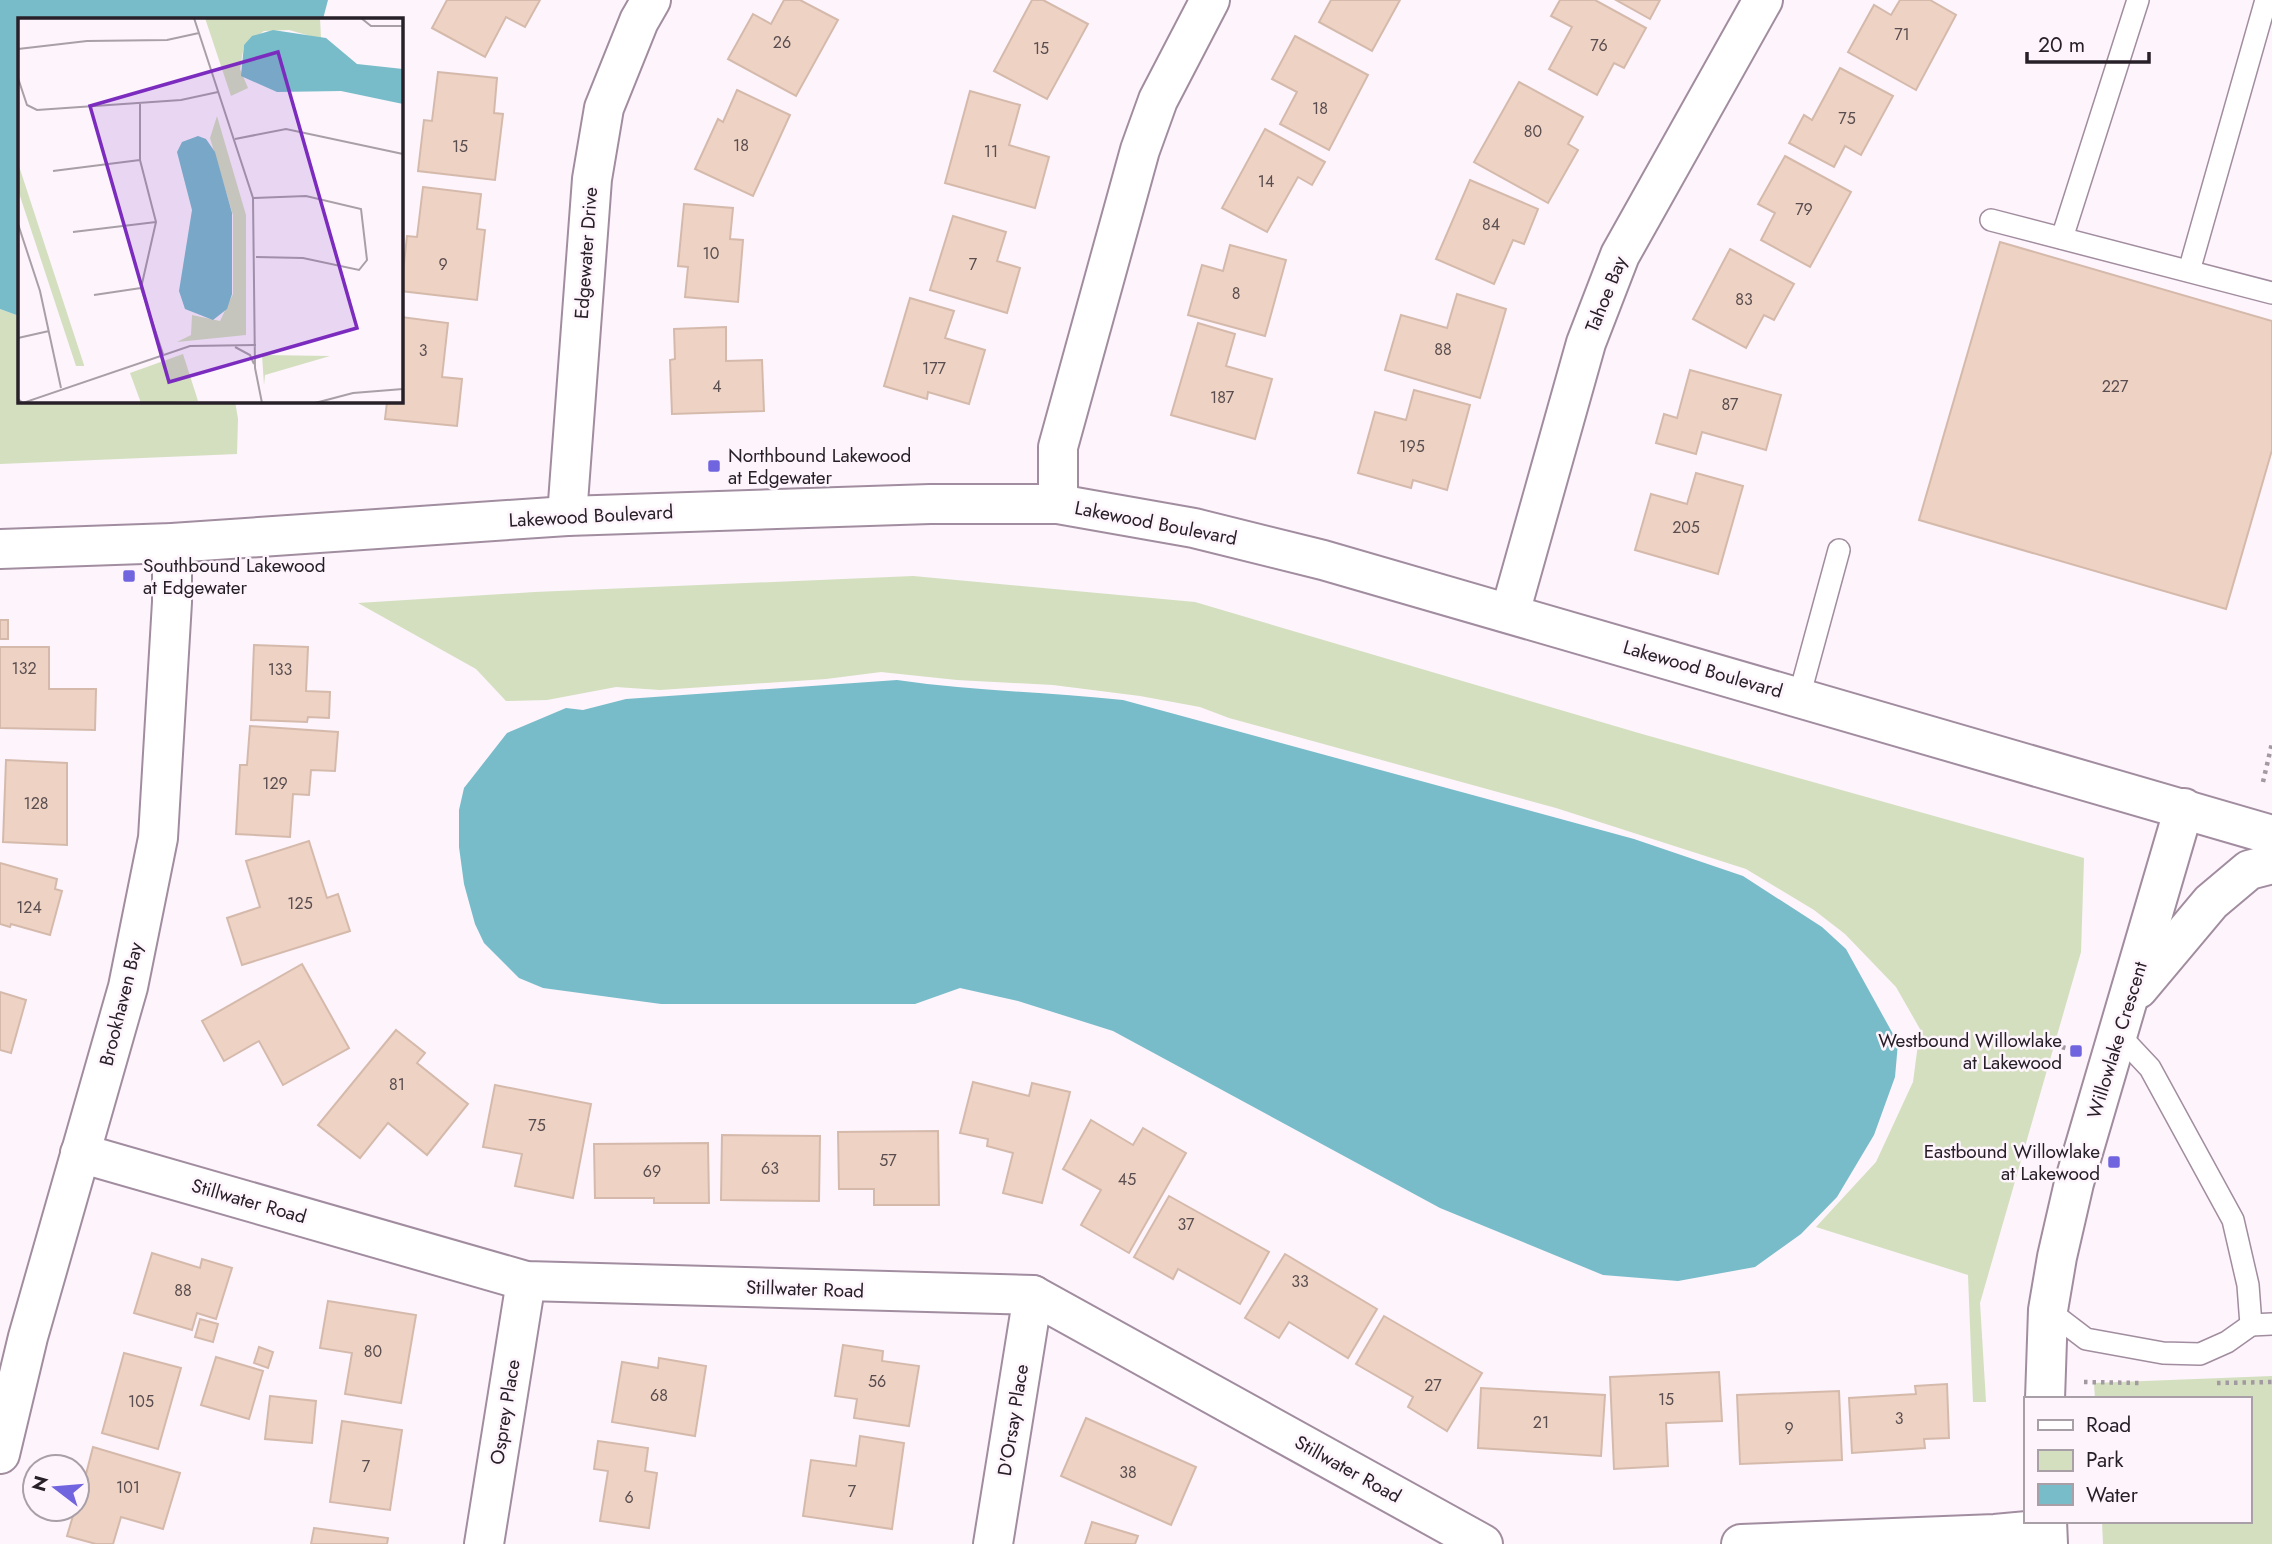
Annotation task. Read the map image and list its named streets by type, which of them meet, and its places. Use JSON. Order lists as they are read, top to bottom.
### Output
{
  "streets": {
    "street": [
      "Edgewater Drive",
      "Tahoe Bay",
      "Lakewood Boulevard",
      "Brookhaven Bay",
      "Willowlake Crescent",
      "Stillwater Road",
      "Osprey Place",
      "D'Orsay Place"
    ]
  },
  "crossings": [
    ["Edgewater Drive", "Lakewood Boulevard"],
    ["Tahoe Bay", "Lakewood Boulevard"],
    ["Lakewood Boulevard", "Brookhaven Bay"],
    ["Lakewood Boulevard", "Willowlake Crescent"],
    ["Brookhaven Bay", "Stillwater Road"],
    ["Stillwater Road", "Osprey Place"],
    ["Stillwater Road", "D'Orsay Place"]
  ],
  "places": {
    "transit": [
      "Northbound Lakewood at Edgewater",
      "Southbound Lakewood at Edgewater",
      "Westbound Willowlake at Lakewood",
      "Eastbound Willowlake at Lakewood"
    ]
  },
  "house_numbers": [
    "71",
    "26",
    "76",
    "15",
    "18",
    "75",
    "80",
    "18",
    "15",
    "11",
    "14",
    "79",
    "84",
    "10",
    "9",
    "7",
    "8",
    "83",
    "88",
    "3",
    "177",
    "4",
    "227",
    "187",
    "87",
    "195",
    "205",
    "132",
    "133",
    "129",
    "128",
    "125",
    "124",
    "81",
    "75",
    "57",
    "63",
    "69",
    "45",
    "37",
    "33",
    "88",
    "80",
    "56",
    "27",
    "68",
    "15",
    "105",
    "3",
    "21",
    "9",
    "7",
    "38",
    "101",
    "7",
    "6"
  ],
  "legend": ["Road", "Park", "Water"],
  "scale_bar": "20 m",
  "north": "left"
}
